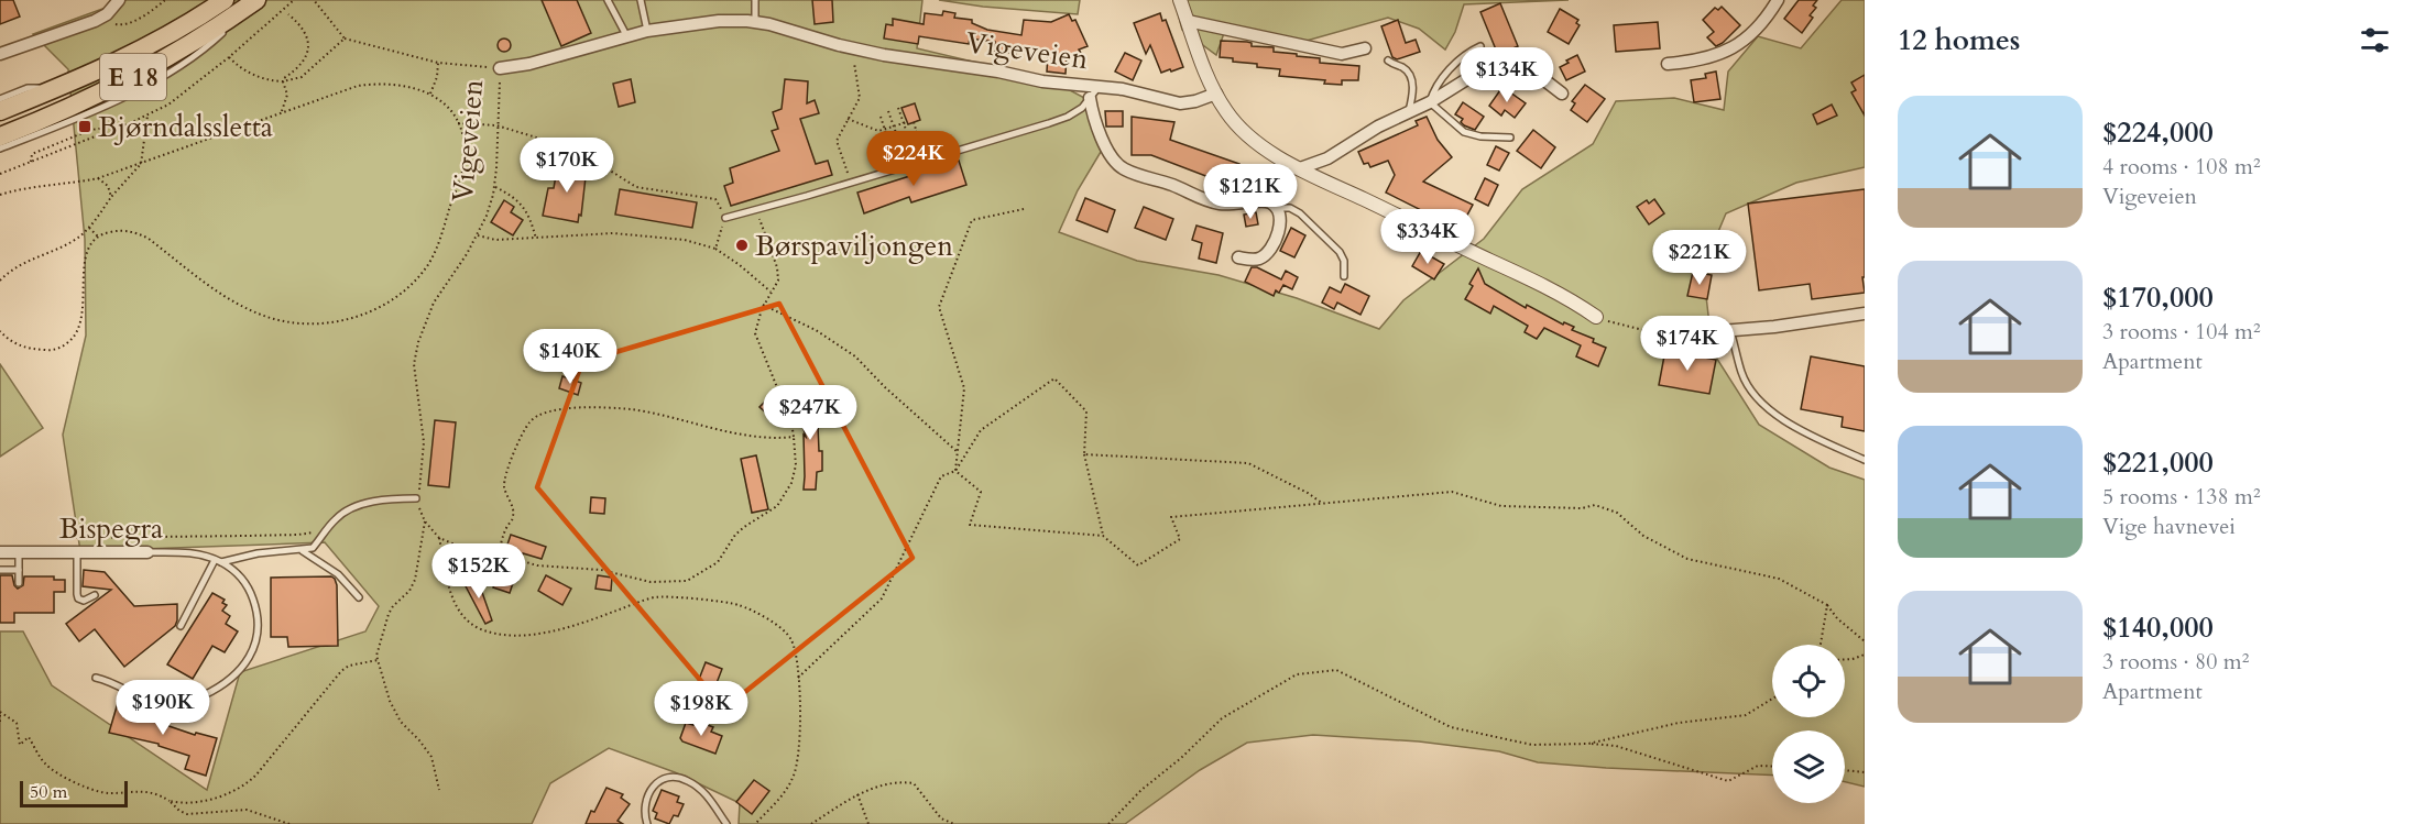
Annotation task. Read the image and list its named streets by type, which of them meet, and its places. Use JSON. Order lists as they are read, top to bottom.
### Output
{
  "streets": {
    "highway": ["E 18"],
    "street": ["Vigeveien", "Bispegra"]
  },
  "places": {
    "transit": ["Bjørndalssletta"],
    "other": ["Børspaviljongen"]
  },
  "scale_bar": "50 m",
  "page": {
    "heading": "12 homes",
    "price": [
      "$134K",
      "$224K",
      "$170K",
      "$121K",
      "$334K",
      "$221K",
      "$174K",
      "$140K",
      "$247K",
      "$152K",
      "$190K",
      "$198K"
    ],
    "list": [
      {
        "name": "$224,000",
        "note": "4 rooms · 108 m² · Vigeveien"
      },
      {
        "name": "$170,000",
        "note": "3 rooms · 104 m² · Apartment"
      },
      {
        "name": "$221,000",
        "note": "5 rooms · 138 m² · Vige havnevei"
      },
      {
        "name": "$140,000",
        "note": "3 rooms · 80 m² · Apartment"
      }
    ],
    "scale": "50 m"
  }
}
